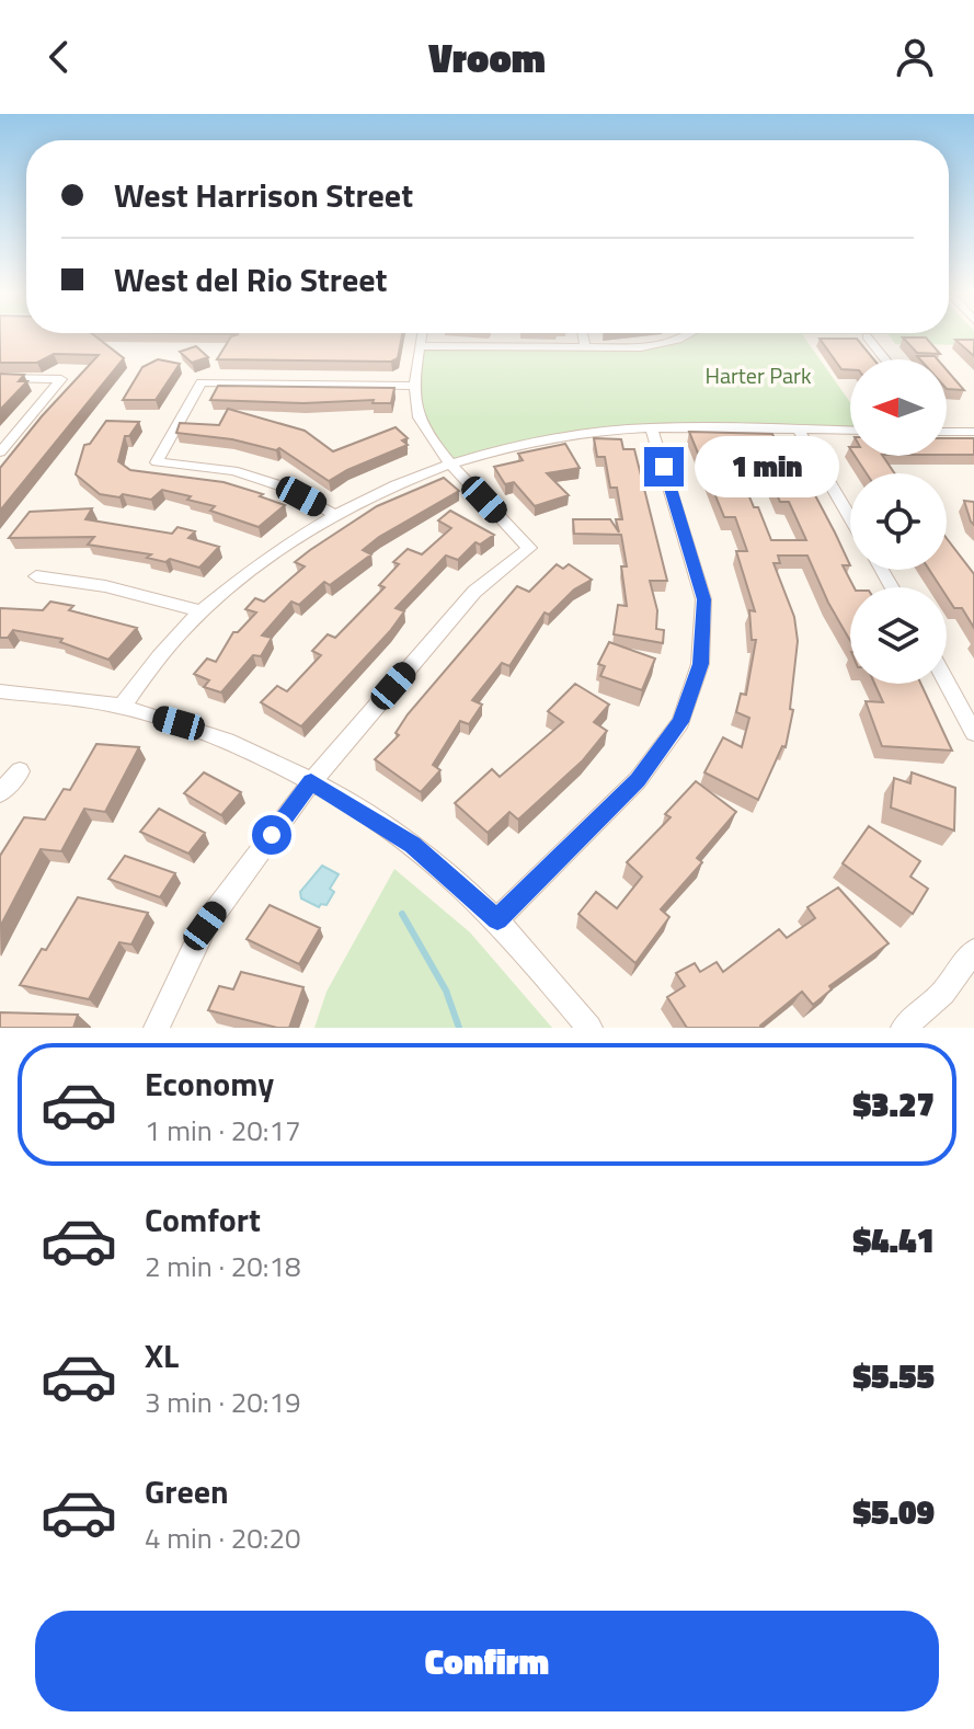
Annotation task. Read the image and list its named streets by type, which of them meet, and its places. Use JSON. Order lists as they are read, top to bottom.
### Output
{
  "parks": ["Harter Park"],
  "north": "left",
  "page": {
    "header": "Vroom",
    "banner": ["West Harrison Street", "West del Rio Street"],
    "bubble": "1 min",
    "list": [
      {
        "name": "Economy",
        "note": "1 min · 20:17",
        "value": "$3.27"
      },
      {
        "name": "Comfort",
        "note": "2 min · 20:18",
        "value": "$4.41"
      },
      {
        "name": "XL",
        "note": "3 min · 20:19",
        "value": "$5.55"
      },
      {
        "name": "Green",
        "note": "4 min · 20:20",
        "value": "$5.09"
      }
    ],
    "buttons": "Confirm"
  }
}
